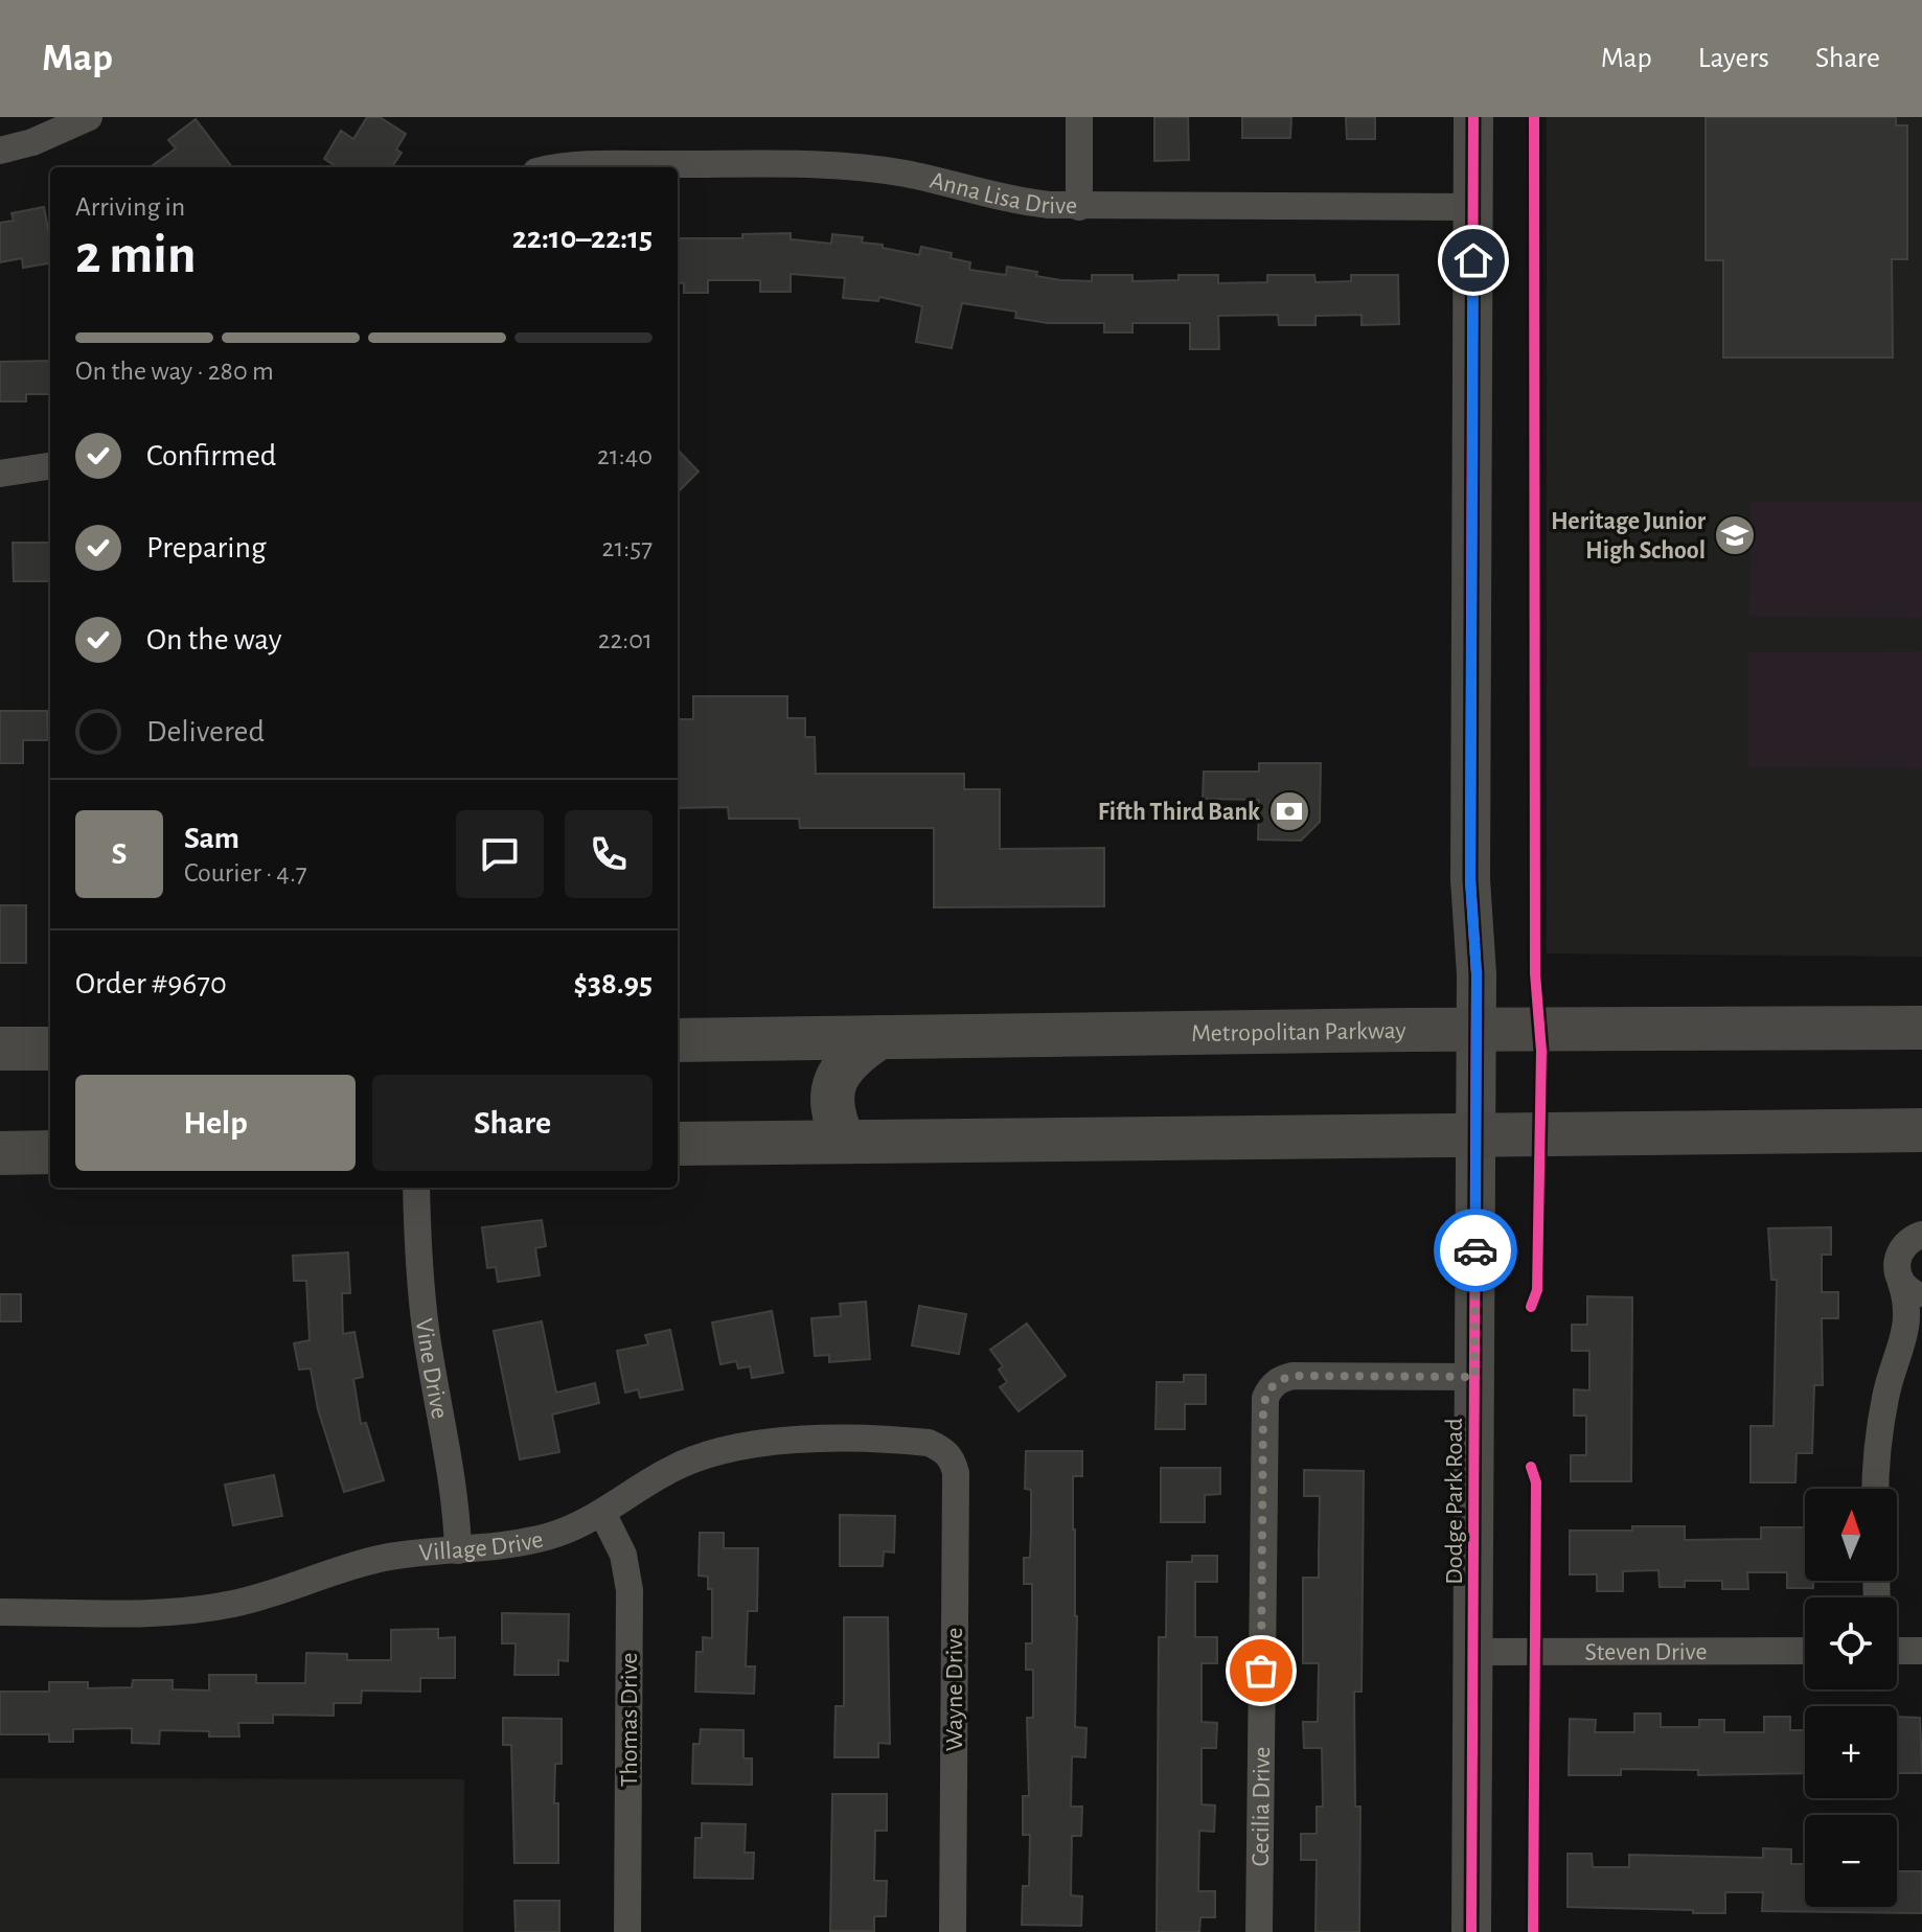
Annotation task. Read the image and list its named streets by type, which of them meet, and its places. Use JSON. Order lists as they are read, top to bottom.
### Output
{
  "streets": {
    "main road": ["Metropolitan Parkway"],
    "street": [
      "Anna Lisa Drive",
      "Vine Drive",
      "Dodge Park Road",
      "Village Drive",
      "Steven Drive",
      "Wayne Drive",
      "Thomas Drive",
      "Cecilia Drive"
    ]
  },
  "crossings": [
    ["Anna Lisa Drive", "Dodge Park Road"],
    ["Metropolitan Parkway", "Dodge Park Road"],
    ["Vine Drive", "Village Drive"],
    ["Dodge Park Road", "Steven Drive"],
    ["Dodge Park Road", "Cecilia Drive"],
    ["Village Drive", "Wayne Drive"],
    ["Village Drive", "Thomas Drive"]
  ],
  "places": {
    "school or university": ["Heritage Junior High School"],
    "bank": ["Fifth Third Bank"]
  },
  "north": "top",
  "page": {
    "header": "Map",
    "nav": ["Map", "Layers", "Share"],
    "heading": ["2 min", "Arriving in", "22:10–22:15"],
    "panel": [
      "Sam",
      "Courier · 4.7",
      "Order #9670",
      "$38.95"
    ],
    "bar": "On the way · 280 m",
    "list": [
      ["Confirmed", "21:40"],
      ["Preparing", "21:57"],
      ["On the way", "22:01"],
      "Delivered"
    ],
    "round": "S",
    "buttons": ["Help", "Share"],
    "map_buttons": ["+", "−"]
  }
}
